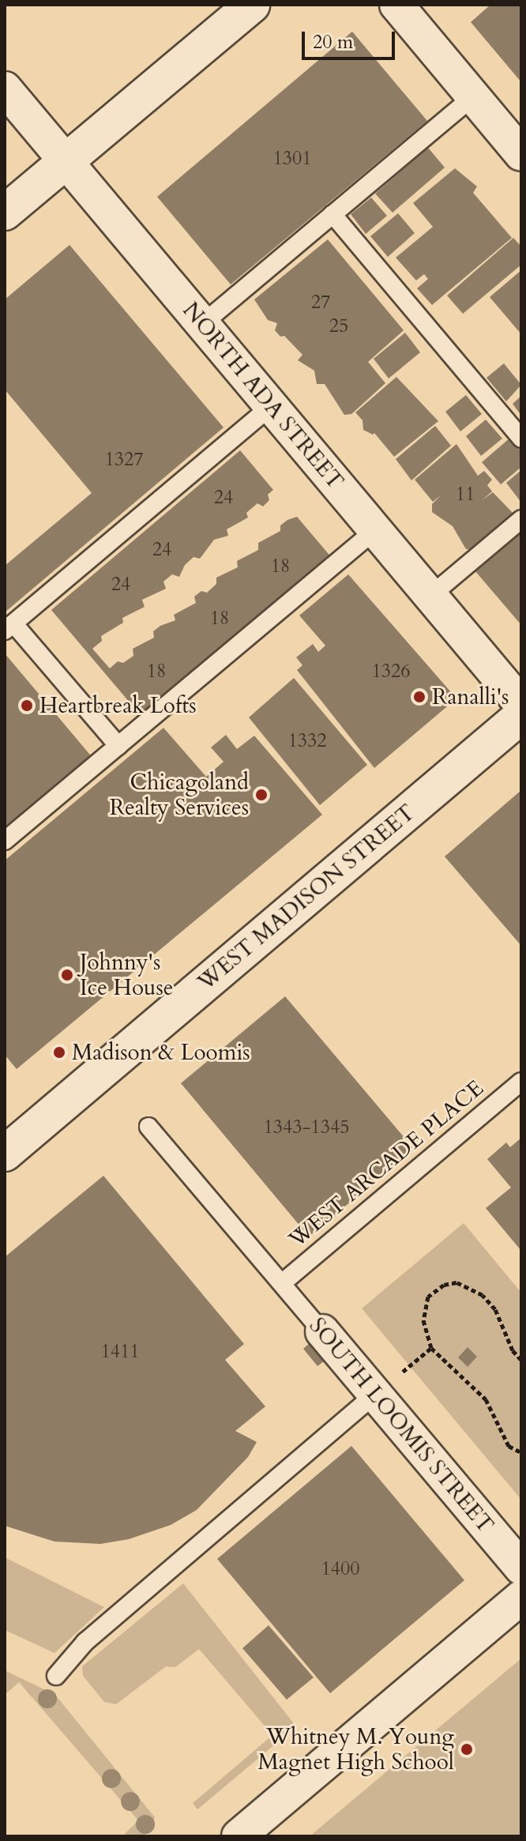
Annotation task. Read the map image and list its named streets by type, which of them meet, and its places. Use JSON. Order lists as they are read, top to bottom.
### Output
{
  "streets": {
    "main road": ["WEST MADISON STREET"],
    "street": ["NORTH ADA STREET", "SOUTH LOOMIS STREET"],
    "lane": ["WEST ARCADE PLACE"]
  },
  "crossings": [
    ["WEST ARCADE PLACE", "SOUTH LOOMIS STREET"]
  ],
  "places": [
    "Ranalli's",
    "Heartbreak Lofts",
    "Chicagoland Realty Services",
    "Johnny's Ice House",
    "Madison & Loomis",
    "Whitney M. Young Magnet High School"
  ],
  "house_numbers": [
    "1301",
    "27",
    "25",
    "1327",
    "11",
    "24",
    "24",
    "18",
    "24",
    "18",
    "18",
    "1326",
    "1332",
    "1343-1345",
    "1411",
    "1400"
  ],
  "scale_bar": "20 m"
}
